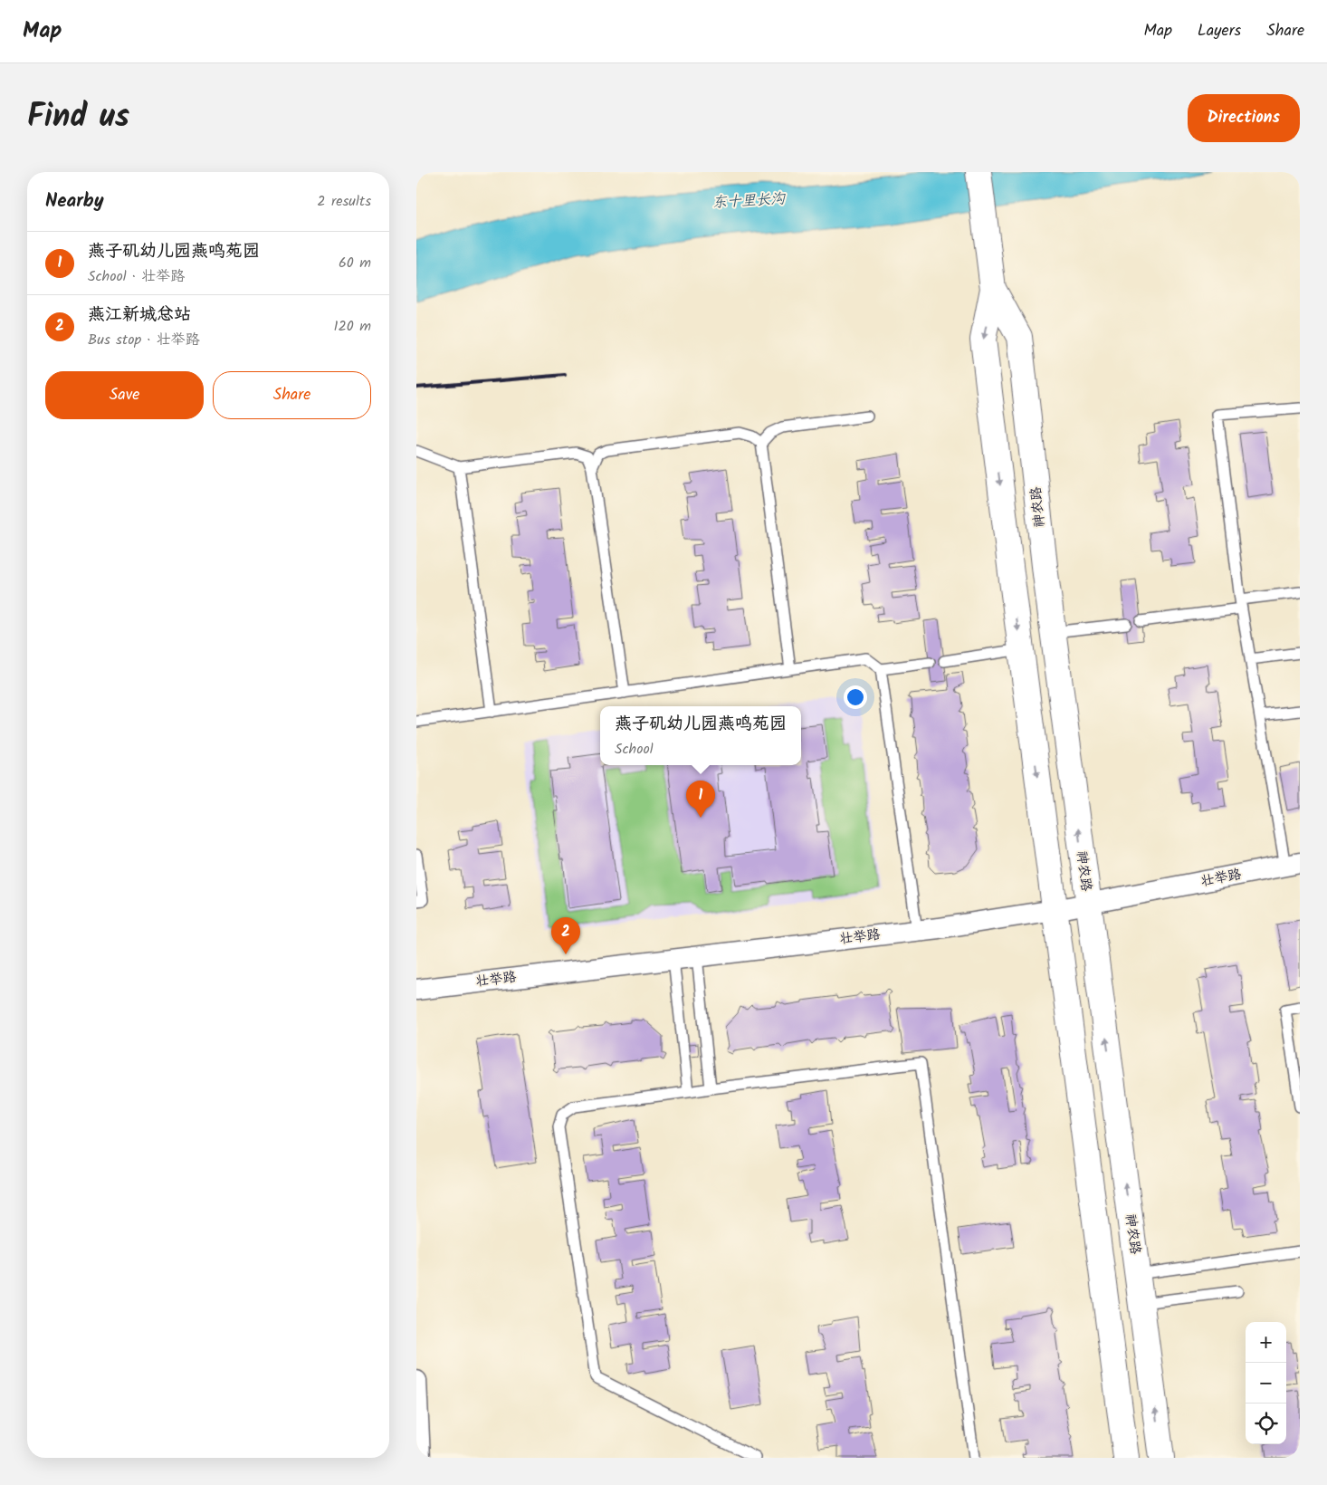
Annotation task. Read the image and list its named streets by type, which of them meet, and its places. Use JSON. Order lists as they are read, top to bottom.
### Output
{
  "streets": {
    "street": ["神农路", "壮举路"]
  },
  "crossings": [
    ["神农路", "壮举路"]
  ],
  "water": ["东十里长沟"],
  "page": {
    "header": "Map",
    "nav": ["Map", "Layers", "Share"],
    "title": "Find us",
    "buttons": [
      "Directions",
      ["Save", "Share"]
    ],
    "heading": ["Nearby", "2 results"],
    "list": [
      {
        "mark": "1",
        "name": "燕子矶幼儿园燕鸣苑园",
        "note": "School · 壮举路",
        "value": "60 m"
      },
      {
        "mark": "2",
        "name": "燕江新城总站",
        "note": "Bus stop · 壮举路",
        "value": "120 m"
      }
    ],
    "popup": ["燕子矶幼儿园燕鸣苑园", "School"],
    "pins": ["1", "2"],
    "map_buttons": ["+", "−"]
  }
}
